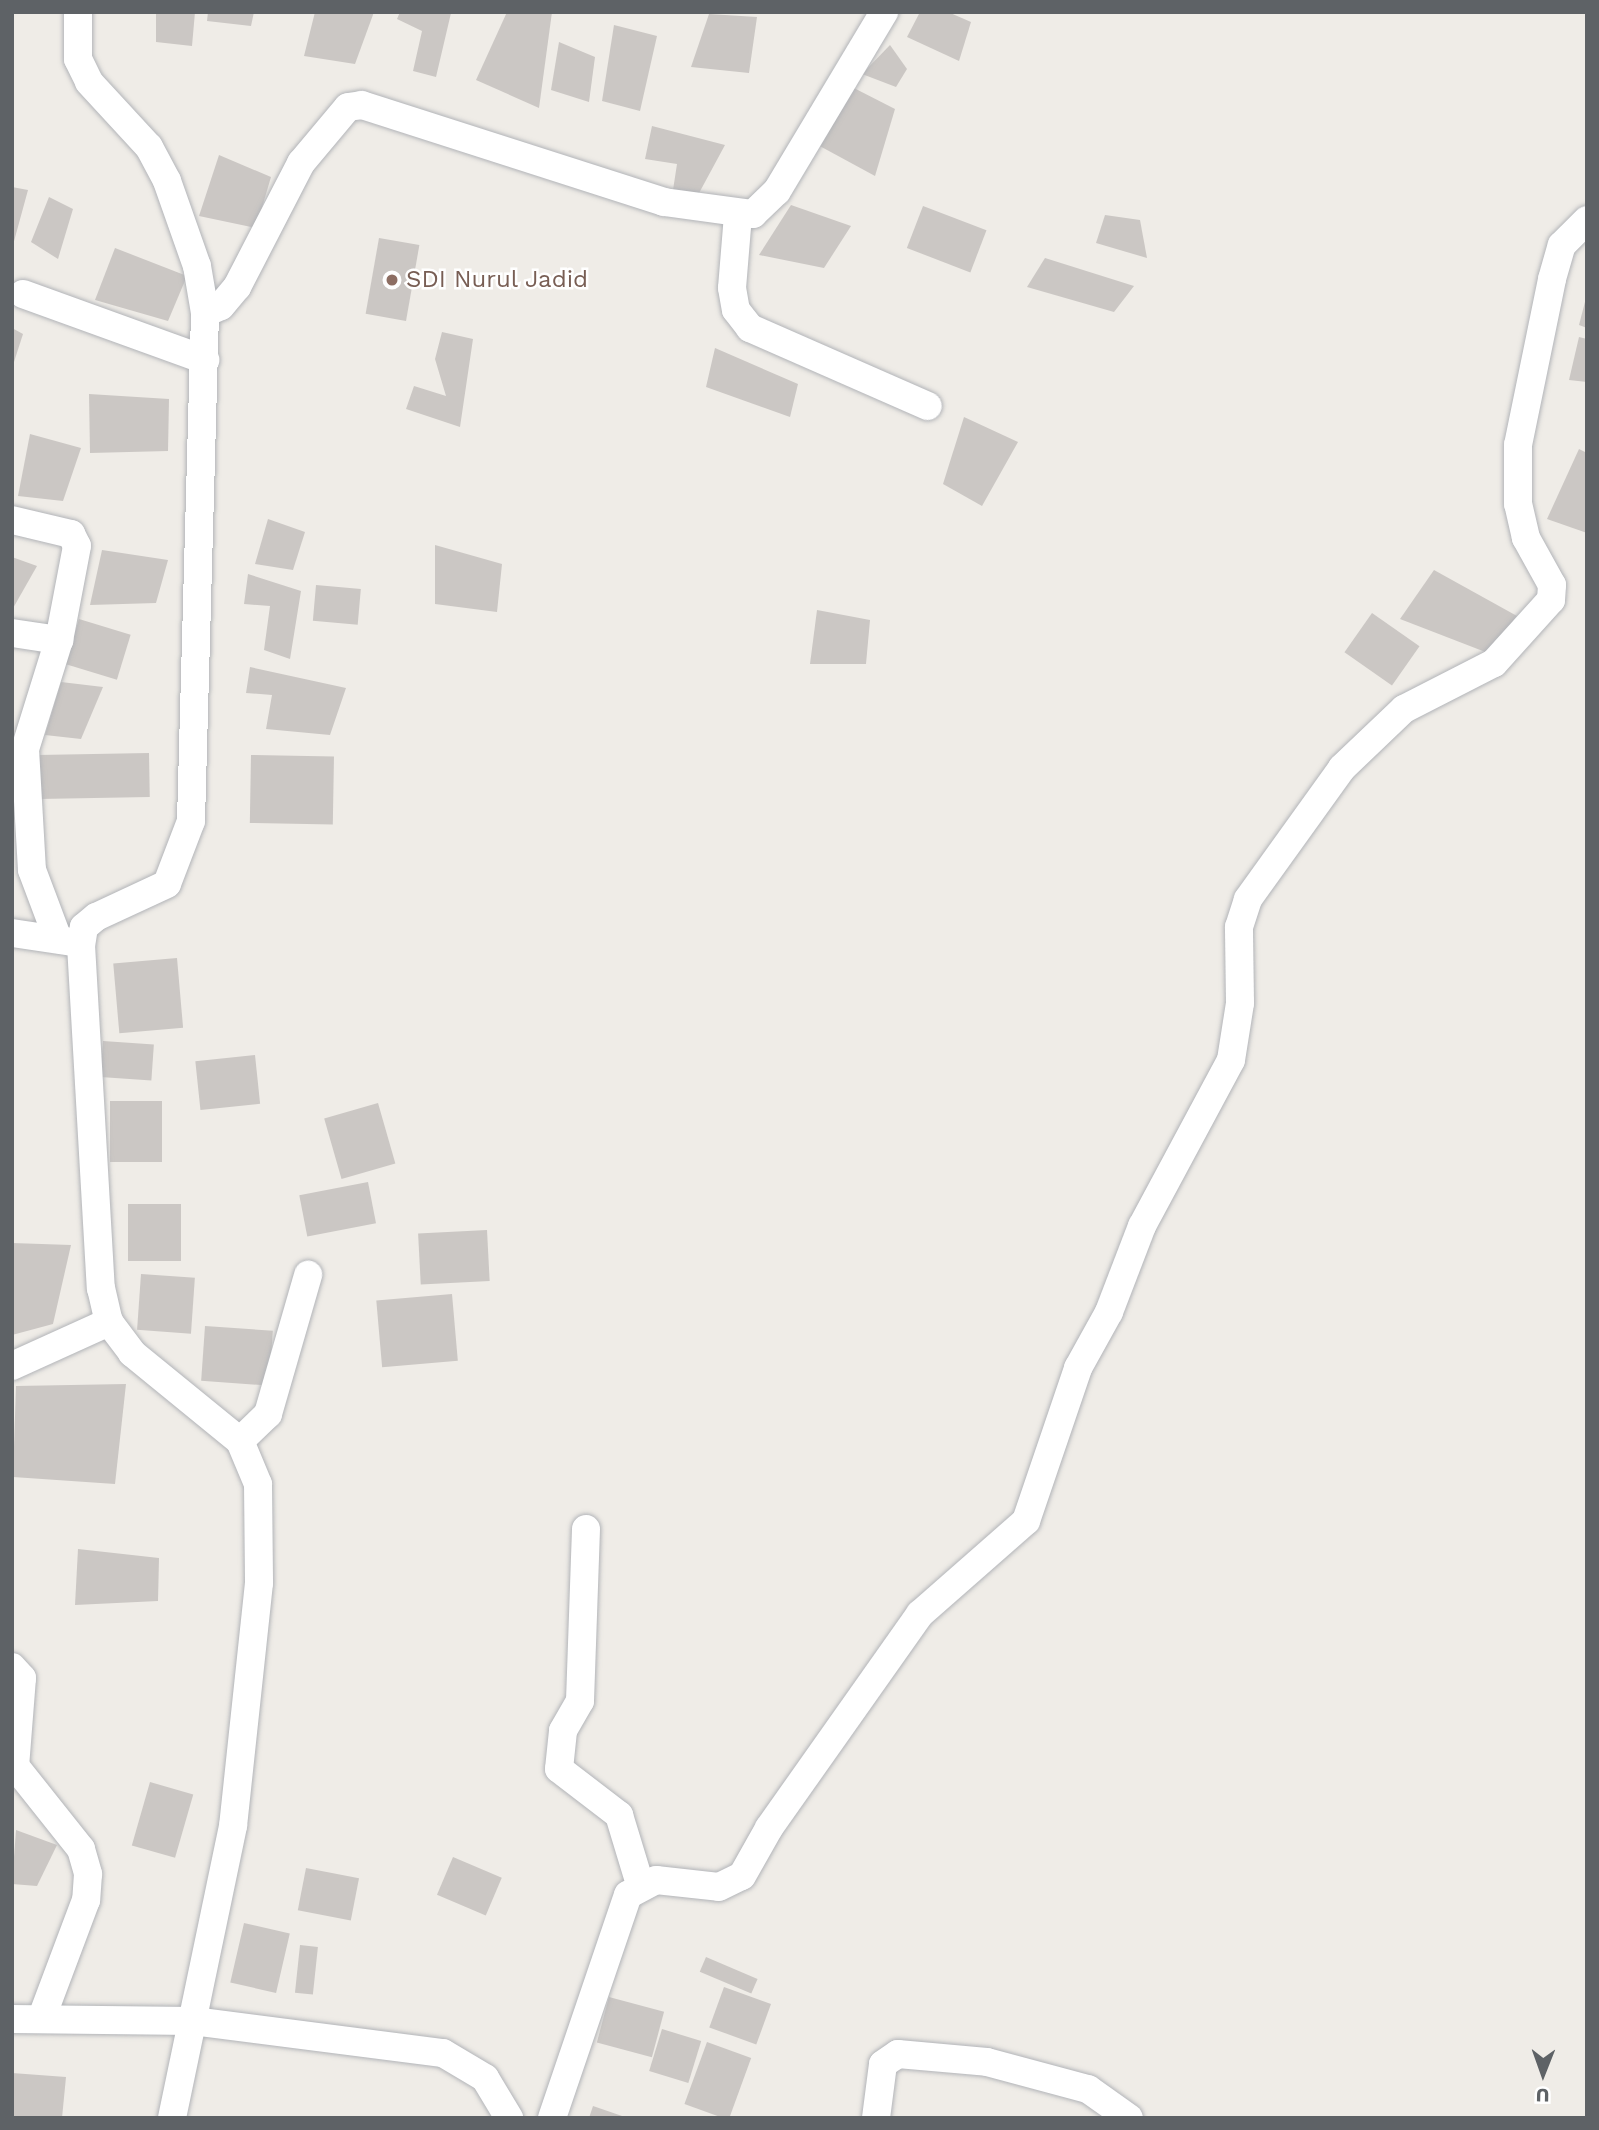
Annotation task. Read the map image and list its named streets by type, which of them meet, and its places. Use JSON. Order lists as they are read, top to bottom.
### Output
{
  "places": ["SDI Nurul Jadid"],
  "north": "bottom"
}
